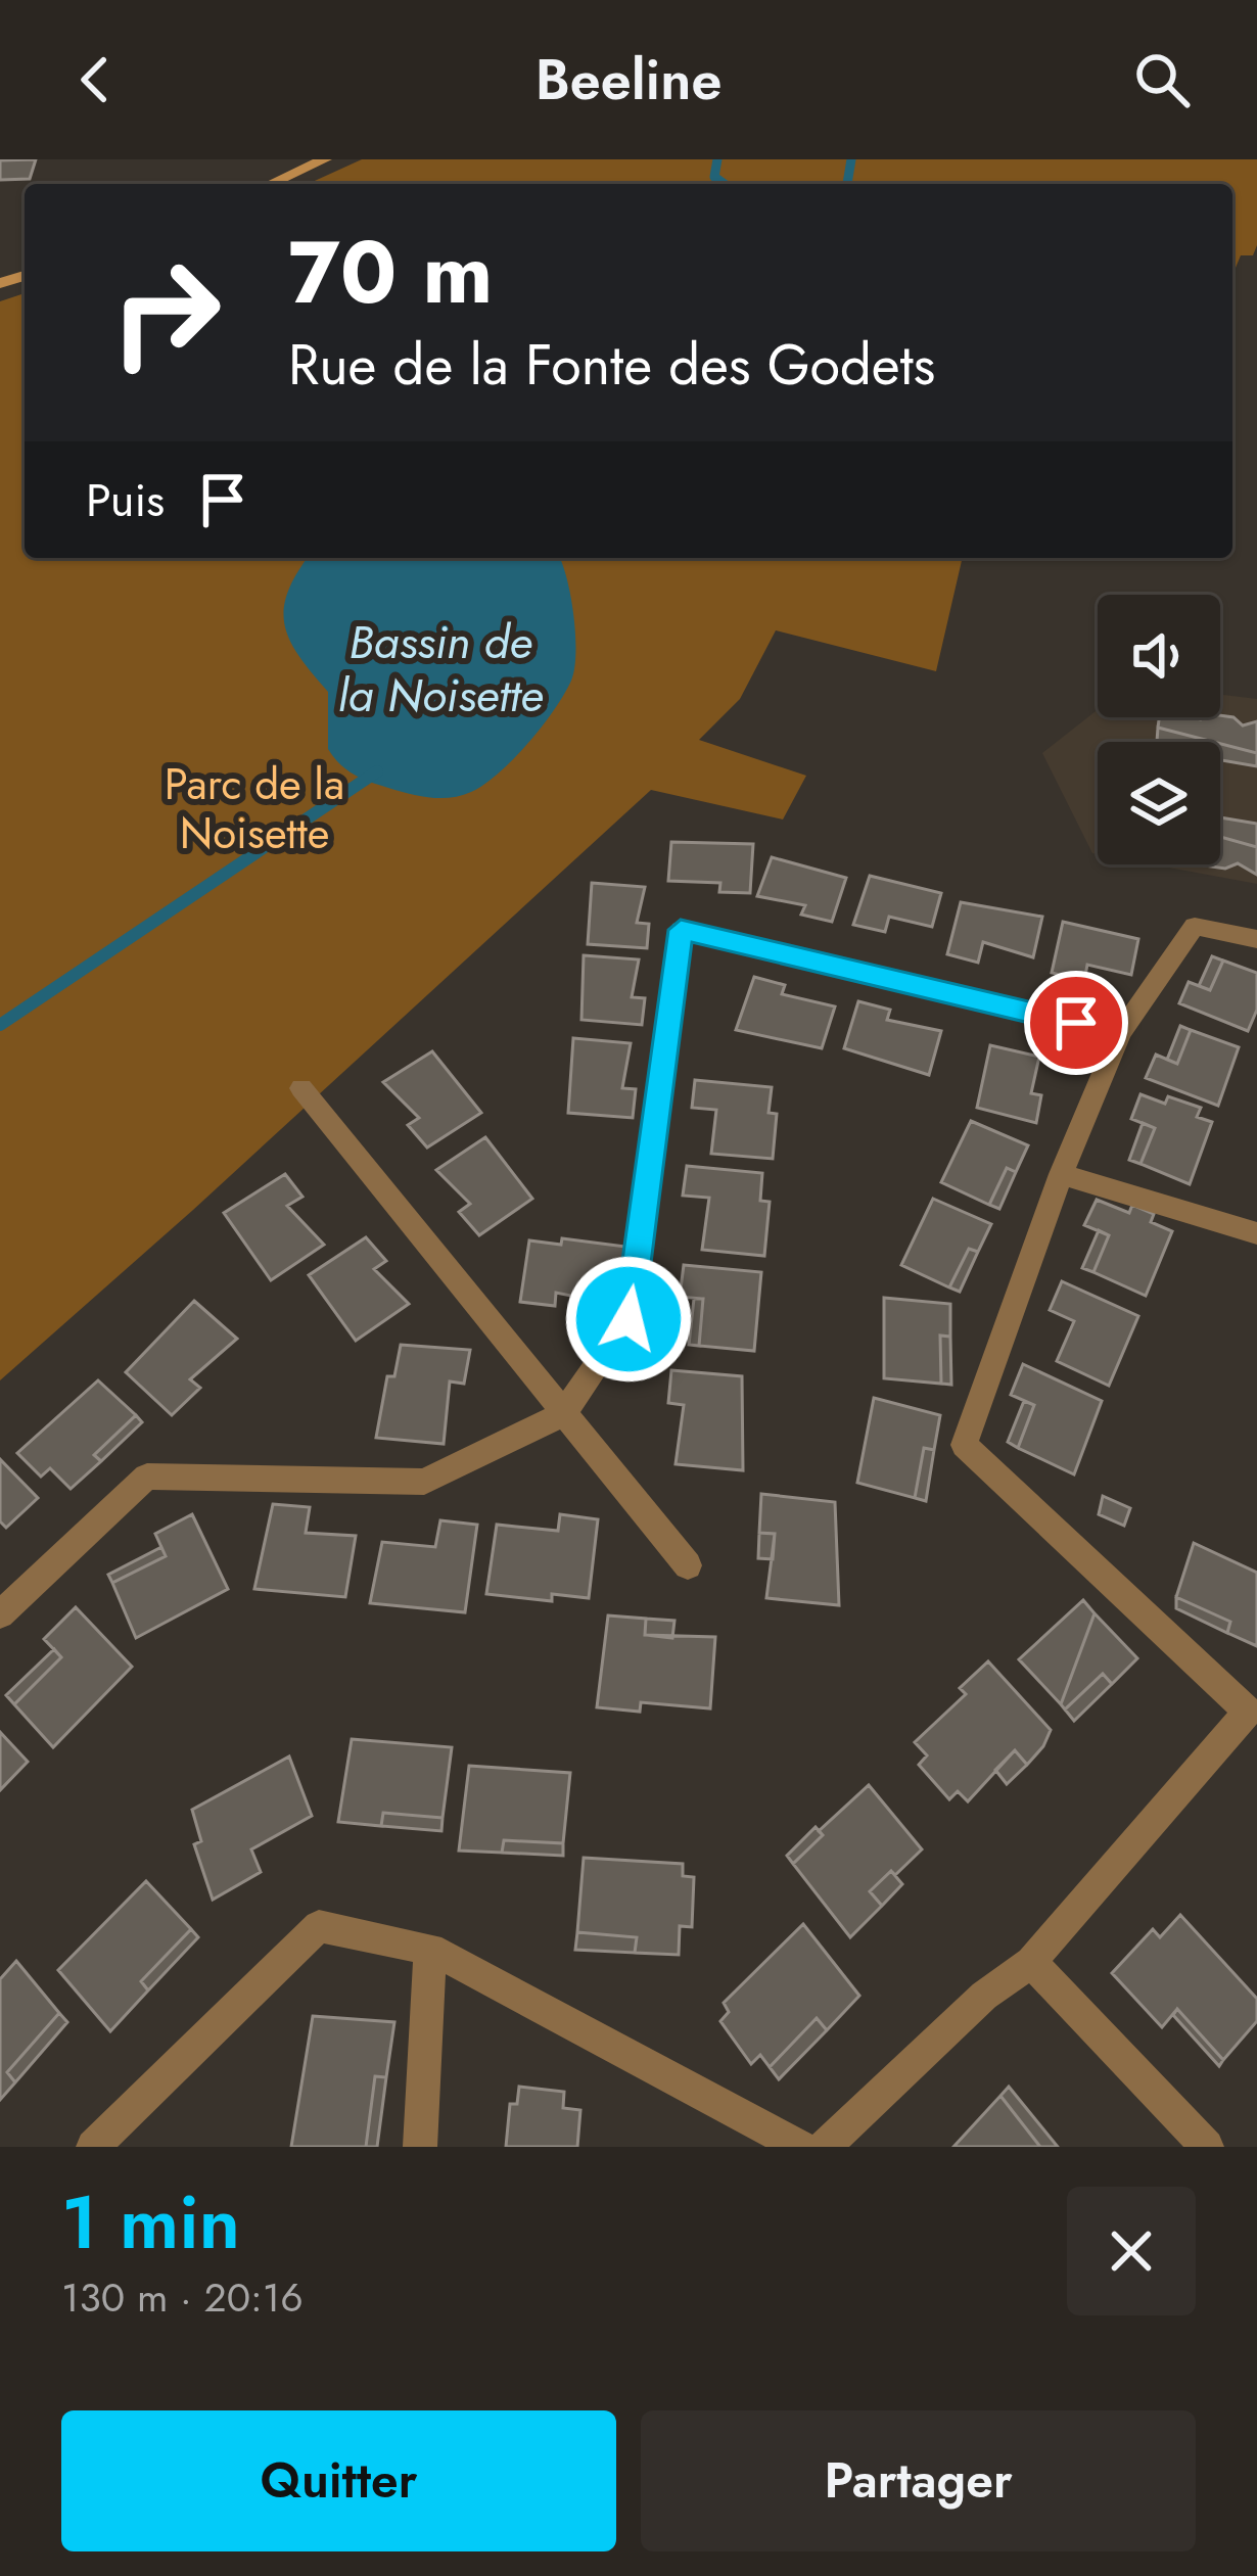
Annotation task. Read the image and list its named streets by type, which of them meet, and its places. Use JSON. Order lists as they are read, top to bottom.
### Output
{
  "water": ["Bassin de la Noisette"],
  "parks": ["Parc de la Noisette"],
  "page": {
    "header": "Beeline",
    "turn": ["70 m", "Rue de la Fonte des Godets"],
    "then": "Puis",
    "heading": ["1 min", "130 m · 20:16"],
    "buttons": ["Quitter", "Partager"]
  }
}
